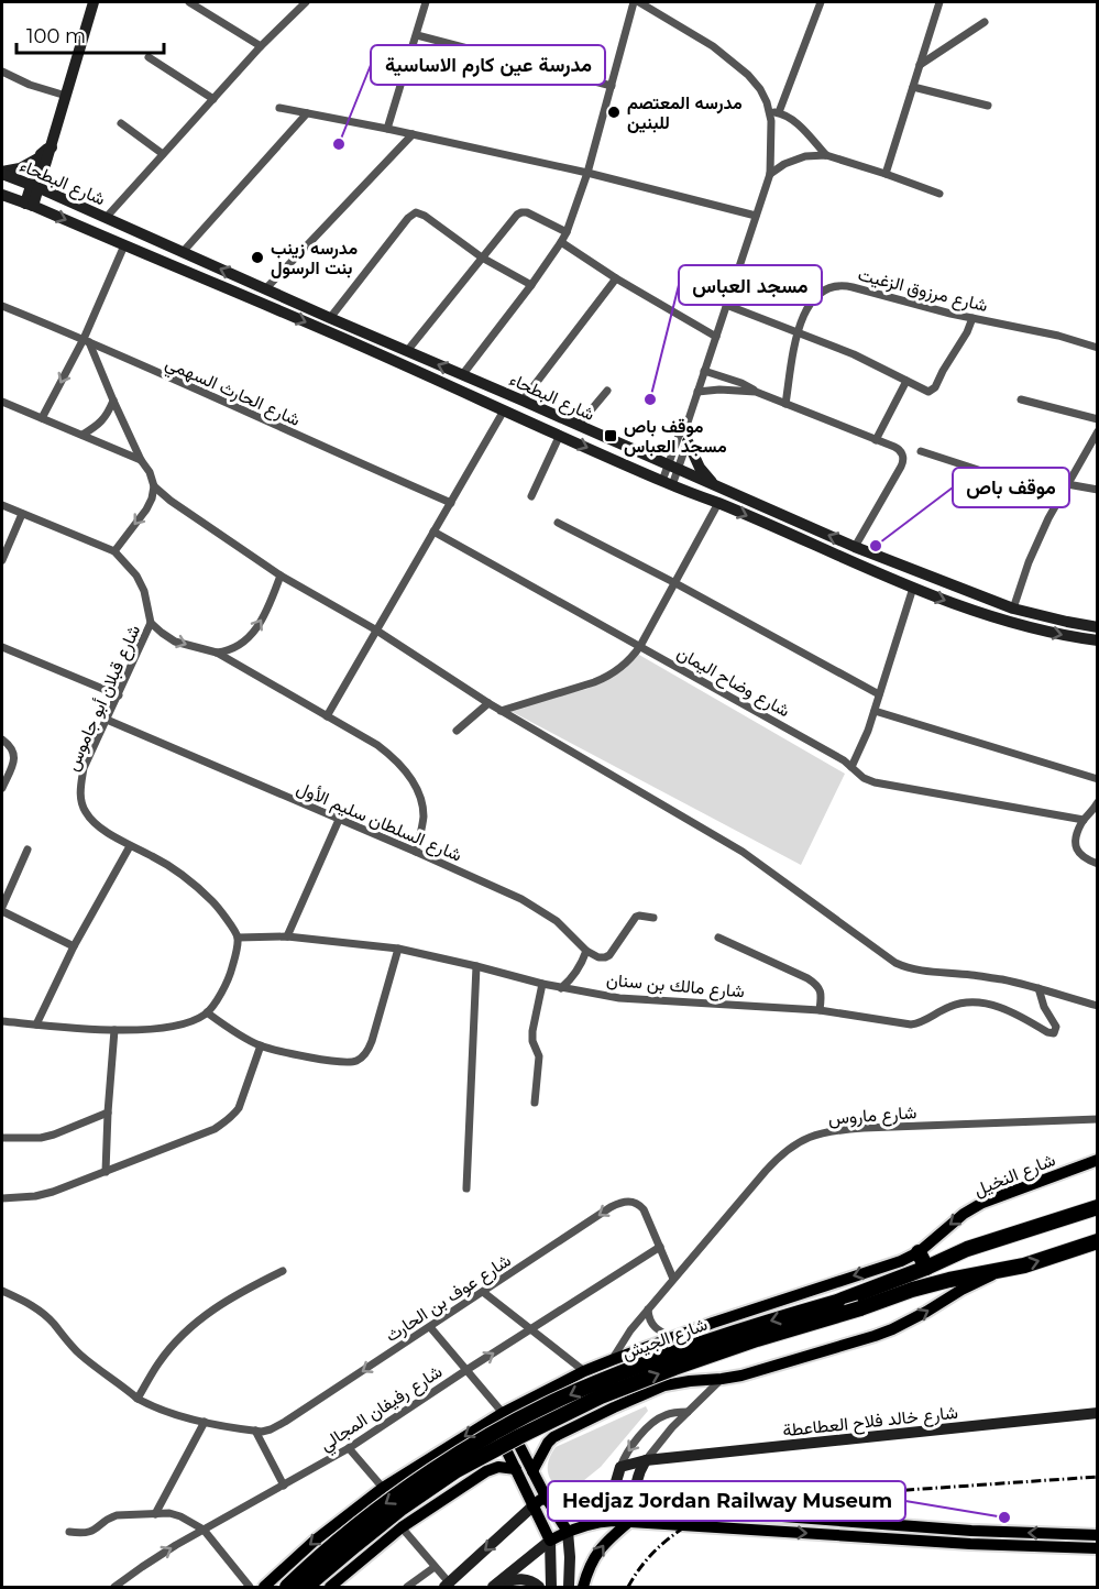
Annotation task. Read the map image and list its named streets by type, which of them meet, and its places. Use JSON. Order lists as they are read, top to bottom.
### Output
{
  "streets": {
    "highway": ["شارع الجيش"],
    "main road": ["شارع النخيل"],
    "street": [
      "شارع البطحاء",
      "شارع مرزوق الزغيت",
      "شارع الحارث السهمي",
      "شارع وضاح اليمان",
      "شارع قبلان أبو جاموس",
      "شارع السلطان سليم الأول",
      "شارع مالك بن سنان",
      "شارع ماروس",
      "شارع عوف بن الحارث",
      "شارع رفيفان المجالي",
      "شارع خالد فلاح العطاعطة"
    ]
  },
  "crossings": [
    ["شارع قبلان أبو جاموس", "شارع السلطان سليم الأول"],
    ["شارع قبلان أبو جاموس", "شارع مالك بن سنان"],
    ["شارع ماروس", "شارع النخيل"],
    ["شارع ماروس", "شارع عوف بن الحارث"],
    ["شارع عوف بن الحارث", "شارع رفيفان المجالي"]
  ],
  "one_way": ["شارع عوف بن الحارث"],
  "places": {
    "other": [
      "مدرسه المعتصم للبنين",
      "مدرسة عين كارم الاساسية",
      "مدرسه زينب بنت الرسول",
      "مسجد العباس",
      "موقف باص",
      "Hedjaz Jordan Railway Museum"
    ],
    "transit": ["موقف باص مسجد العباس"]
  },
  "scale_bar": "100 m"
}
